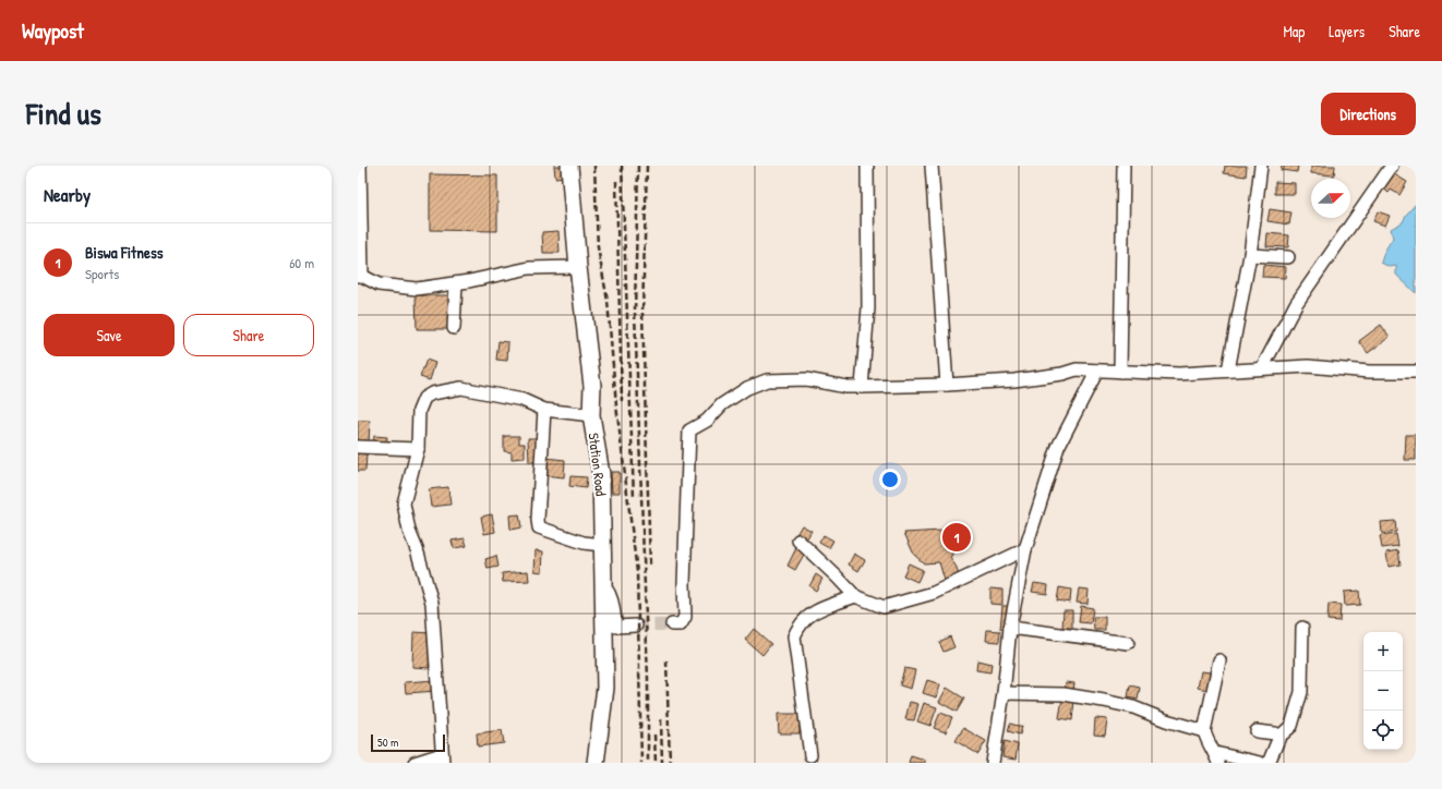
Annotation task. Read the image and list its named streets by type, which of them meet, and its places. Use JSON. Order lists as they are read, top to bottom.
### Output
{
  "streets": {
    "street": ["Station Road"]
  },
  "scale_bar": "50 m",
  "north": "right",
  "page": {
    "header": "Waypost",
    "nav": ["Map", "Layers", "Share"],
    "title": "Find us",
    "buttons": [
      "Directions",
      ["Save", "Share"]
    ],
    "heading": "Nearby",
    "list": [
      {
        "mark": "1",
        "name": "Biswa Fitness",
        "note": "Sports",
        "value": "60 m"
      }
    ],
    "pins": "1",
    "map_buttons": ["+", "−"],
    "scale": "50 m"
  }
}
